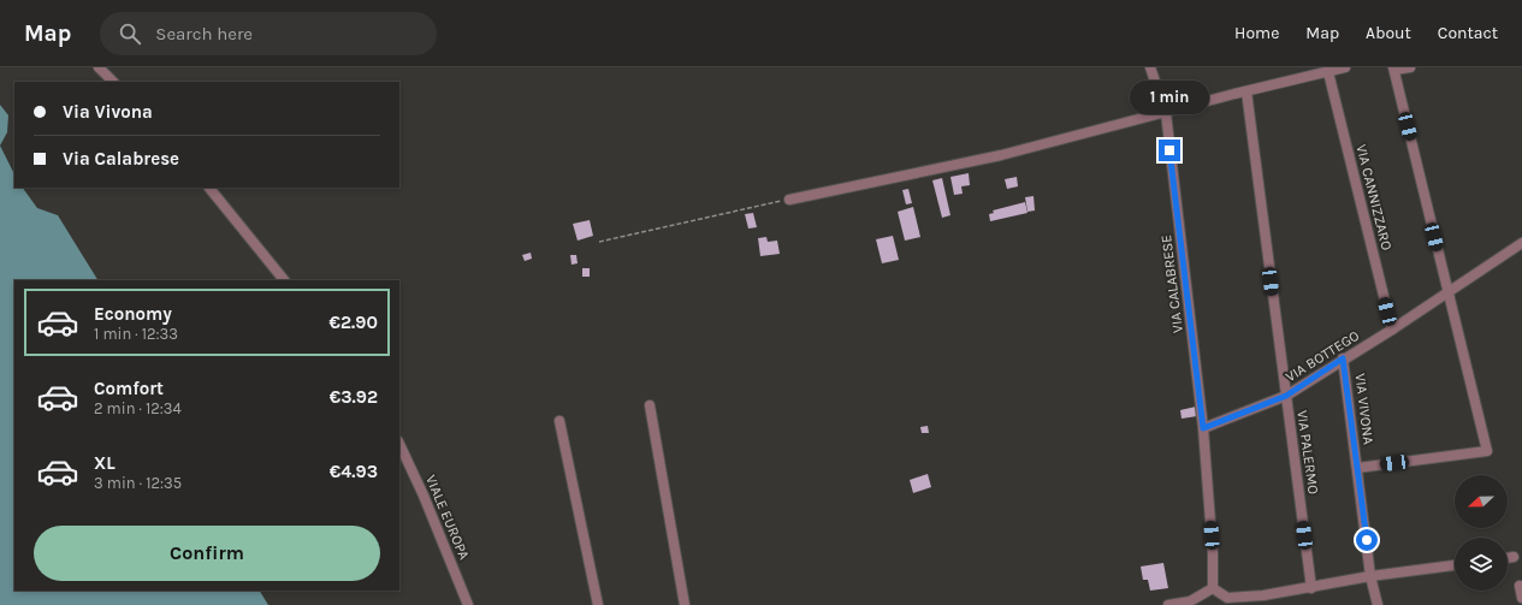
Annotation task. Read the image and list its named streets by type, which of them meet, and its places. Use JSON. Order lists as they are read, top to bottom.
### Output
{
  "streets": {
    "street": [
      "VIA CANNIZZARO",
      "VIA CALABRESE",
      "VIA BOTTEGO",
      "VIA VIVONA",
      "VIA PALERMO",
      "VIALE EUROPA"
    ]
  },
  "crossings": [
    ["VIA CANNIZZARO", "VIA BOTTEGO"],
    ["VIA CALABRESE", "VIA BOTTEGO"],
    ["VIA BOTTEGO", "VIA VIVONA"],
    ["VIA BOTTEGO", "VIA PALERMO"]
  ],
  "north": "left",
  "page": {
    "header": "Map",
    "search": "Search here",
    "nav": [
      "Home",
      "Map",
      "About",
      "Contact"
    ],
    "bubble": "1 min",
    "banner": ["Via Vivona", "Via Calabrese"],
    "list": [
      {
        "name": "Economy",
        "note": "1 min · 12:33",
        "value": "€2.90"
      },
      {
        "name": "Comfort",
        "note": "2 min · 12:34",
        "value": "€3.92"
      },
      {
        "name": "XL",
        "note": "3 min · 12:35",
        "value": "€4.93"
      }
    ],
    "buttons": "Confirm"
  }
}
